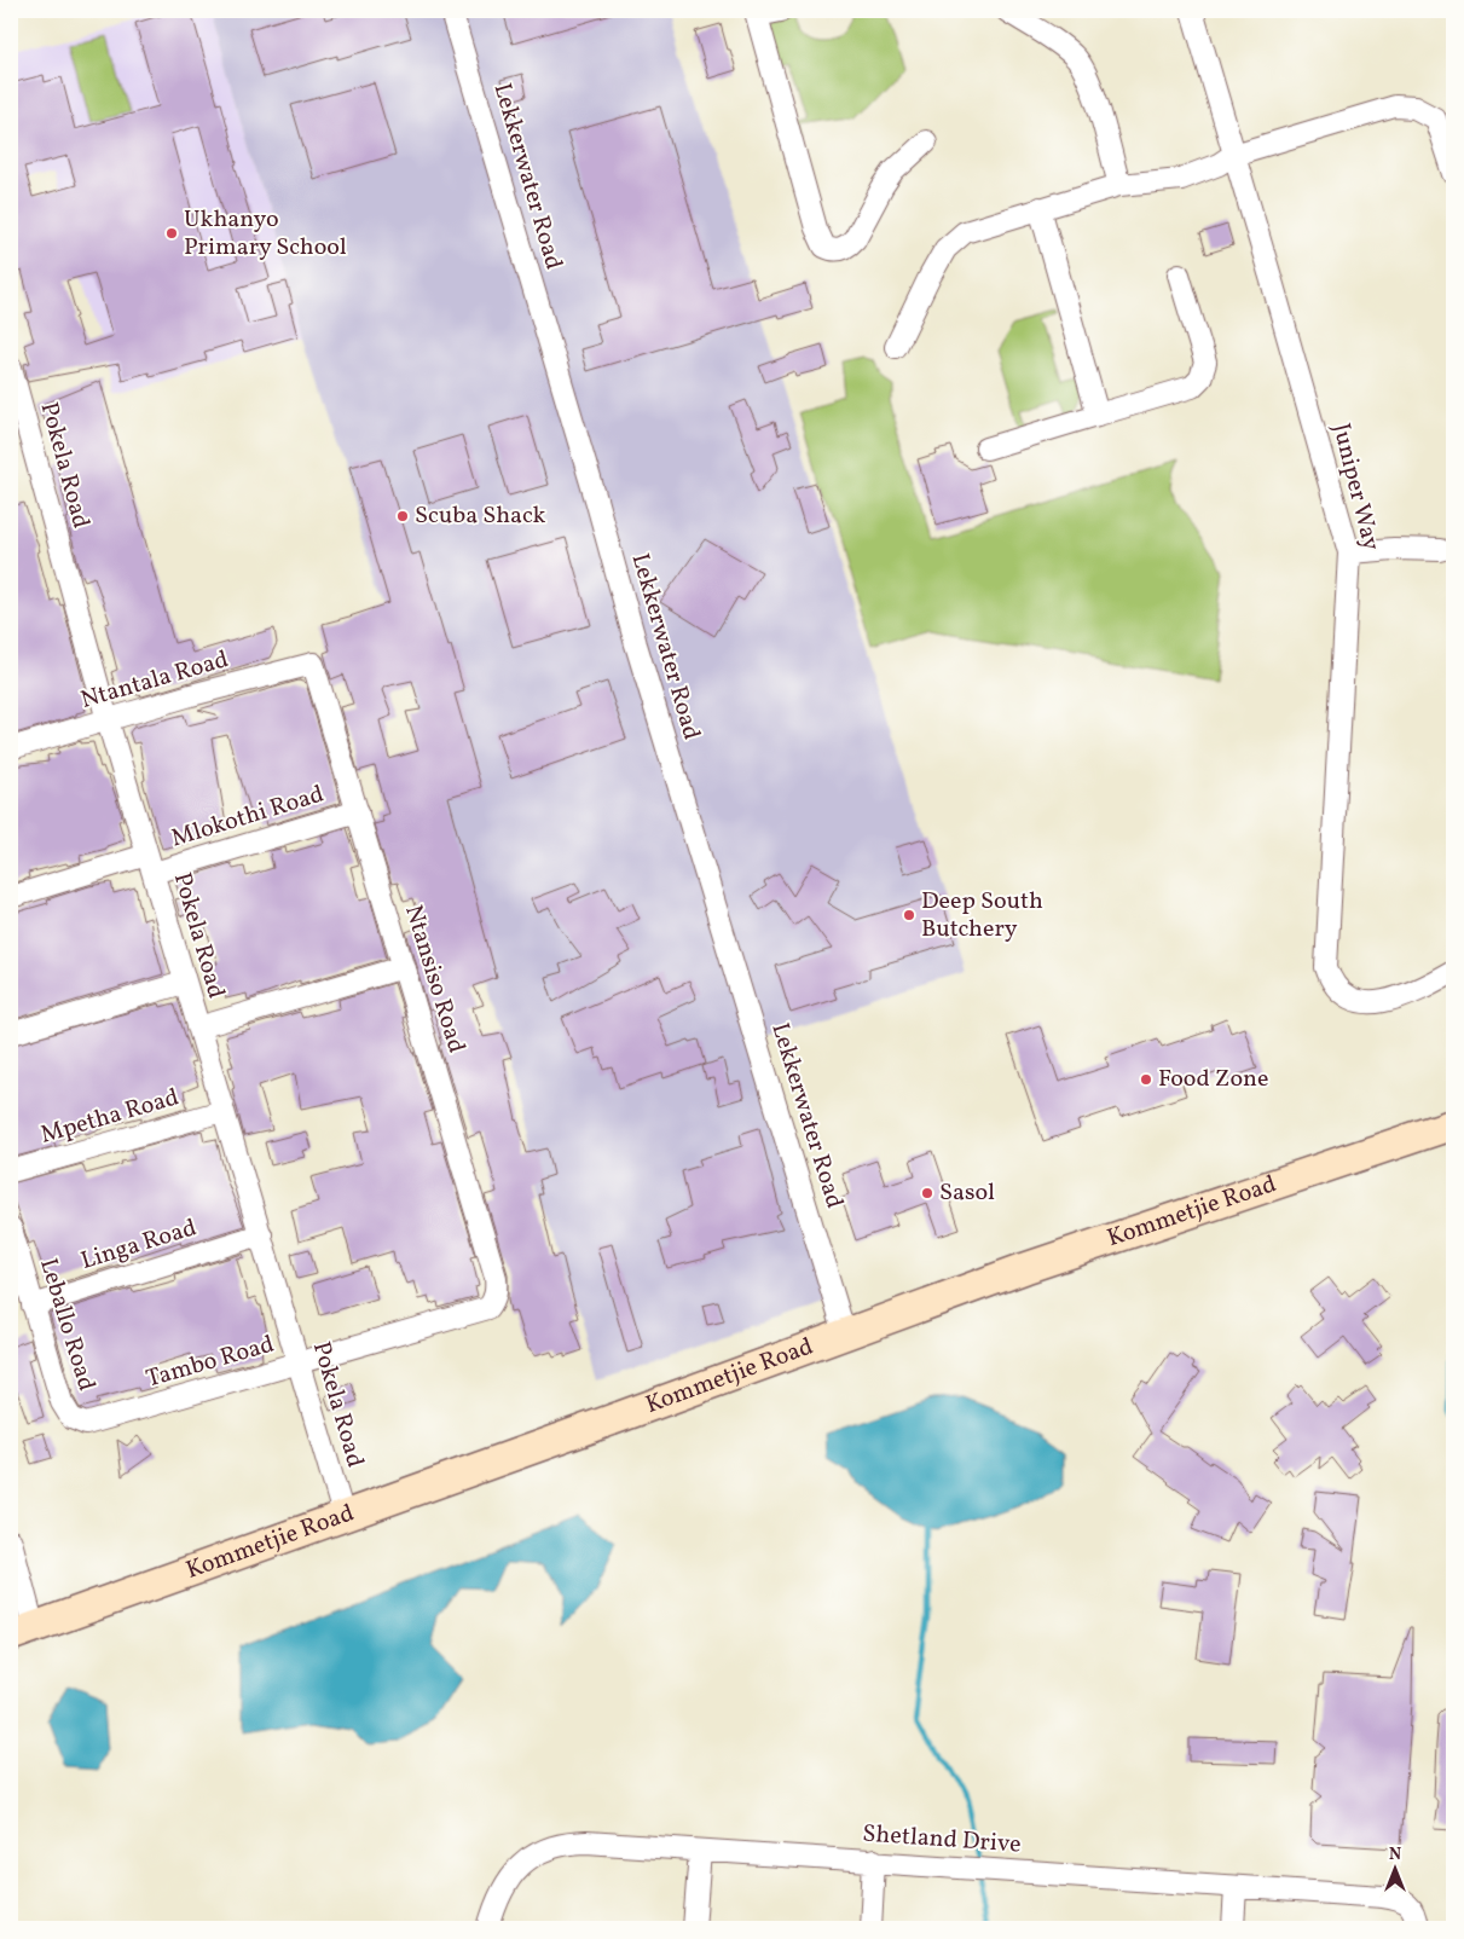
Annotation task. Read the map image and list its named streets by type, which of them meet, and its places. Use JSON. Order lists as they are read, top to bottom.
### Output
{
  "streets": {
    "main road": ["Kommetjie Road"],
    "street": [
      "Lekkerwater Road",
      "Pokela Road",
      "Juniper Way",
      "Ntantala Road",
      "Mlokothi Road",
      "Ntansiso Road",
      "Mpetha Road",
      "Linga Road",
      "Leballo Road",
      "Tambo Road",
      "Shetland Drive"
    ]
  },
  "crossings": [
    ["Lekkerwater Road", "Kommetjie Road"],
    ["Pokela Road", "Ntantala Road"],
    ["Pokela Road", "Mlokothi Road"],
    ["Pokela Road", "Mpetha Road"],
    ["Pokela Road", "Kommetjie Road"],
    ["Pokela Road", "Linga Road"],
    ["Pokela Road", "Tambo Road"],
    ["Ntantala Road", "Ntansiso Road"],
    ["Mlokothi Road", "Ntansiso Road"],
    ["Ntansiso Road", "Tambo Road"],
    ["Linga Road", "Leballo Road"],
    ["Leballo Road", "Tambo Road"]
  ],
  "places": [
    "Ukhanyo Primary School",
    "Scuba Shack",
    "Deep South Butchery",
    "Food Zone",
    "Sasol"
  ],
  "north": "top"
}
